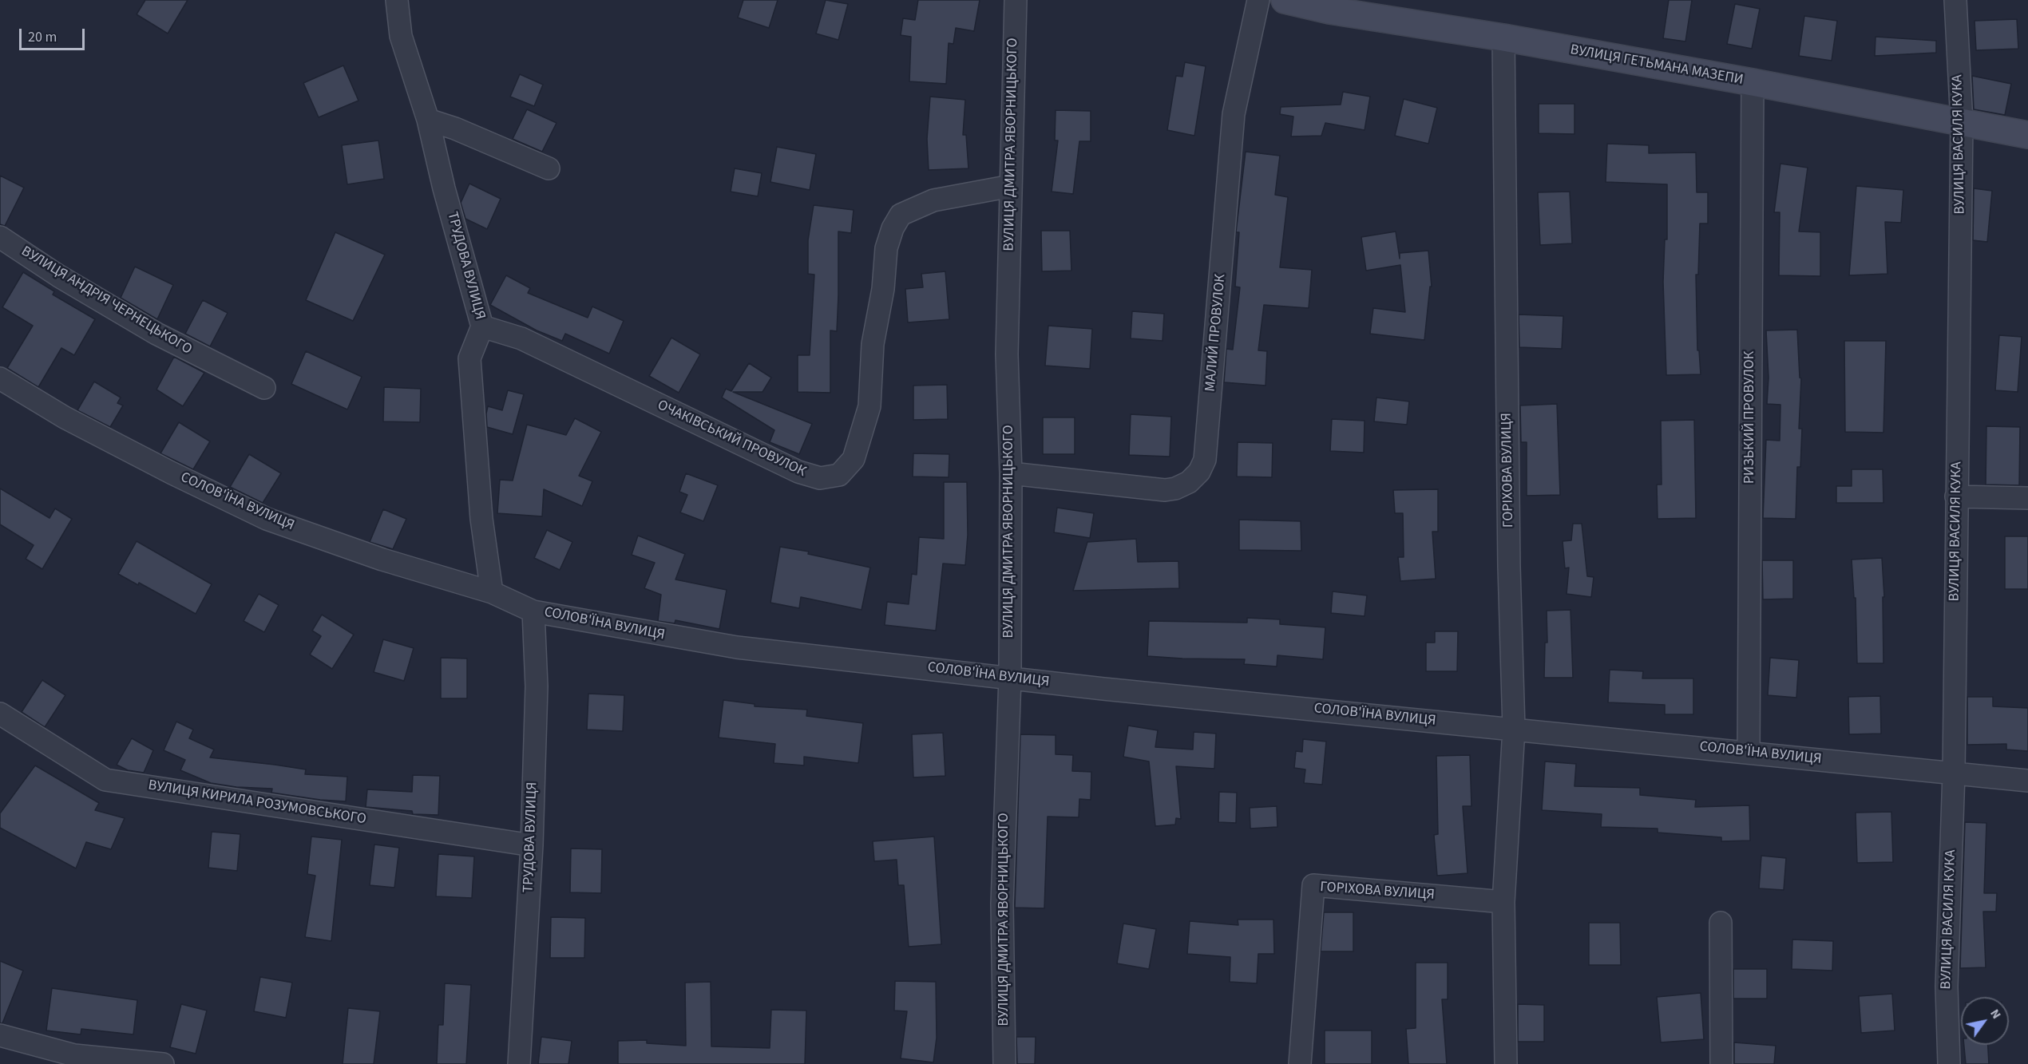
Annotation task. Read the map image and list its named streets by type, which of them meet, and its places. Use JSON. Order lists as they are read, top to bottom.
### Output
{
  "streets": {
    "street": [
      "ВУЛИЦЯ ГЕТЬМАНА МАЗЕПИ",
      "ВУЛИЦЯ ДМИТРА ЯВОРНИЦЬКОГО",
      "ВУЛИЦЯ ВАСИЛЯ КУКА",
      "ТРУДОВА ВУЛИЦЯ",
      "ВУЛИЦЯ АНДРІЯ ЧЕРНЕЦЬКОГО",
      "МАЛИЙ ПРОВУЛОК",
      "РИЗЬКИЙ ПРОВУЛОК",
      "ОЧАКІВСЬКИЙ ПРОВУЛОК",
      "ГОРІХОВА ВУЛИЦЯ",
      "СОЛОВ'ЇНА ВУЛИЦЯ",
      "ВУЛИЦЯ КИРИЛА РОЗУМОВСЬКОГО"
    ]
  },
  "crossings": [
    ["ВУЛИЦЯ ГЕТЬМАНА МАЗЕПИ", "ВУЛИЦЯ ВАСИЛЯ КУКА"],
    ["ВУЛИЦЯ ГЕТЬМАНА МАЗЕПИ", "РИЗЬКИЙ ПРОВУЛОК"],
    ["ВУЛИЦЯ ГЕТЬМАНА МАЗЕПИ", "ГОРІХОВА ВУЛИЦЯ"],
    ["ВУЛИЦЯ ДМИТРА ЯВОРНИЦЬКОГО", "МАЛИЙ ПРОВУЛОК"],
    ["ВУЛИЦЯ ДМИТРА ЯВОРНИЦЬКОГО", "ОЧАКІВСЬКИЙ ПРОВУЛОК"],
    ["ВУЛИЦЯ ДМИТРА ЯВОРНИЦЬКОГО", "СОЛОВ'ЇНА ВУЛИЦЯ"],
    ["ВУЛИЦЯ ВАСИЛЯ КУКА", "СОЛОВ'ЇНА ВУЛИЦЯ"],
    ["ТРУДОВА ВУЛИЦЯ", "ОЧАКІВСЬКИЙ ПРОВУЛОК"],
    ["ТРУДОВА ВУЛИЦЯ", "СОЛОВ'ЇНА ВУЛИЦЯ"],
    ["ТРУДОВА ВУЛИЦЯ", "ВУЛИЦЯ КИРИЛА РОЗУМОВСЬКОГО"],
    ["РИЗЬКИЙ ПРОВУЛОК", "СОЛОВ'ЇНА ВУЛИЦЯ"],
    ["ГОРІХОВА ВУЛИЦЯ", "СОЛОВ'ЇНА ВУЛИЦЯ"]
  ],
  "scale_bar": "20 m",
  "north": "top right"
}
